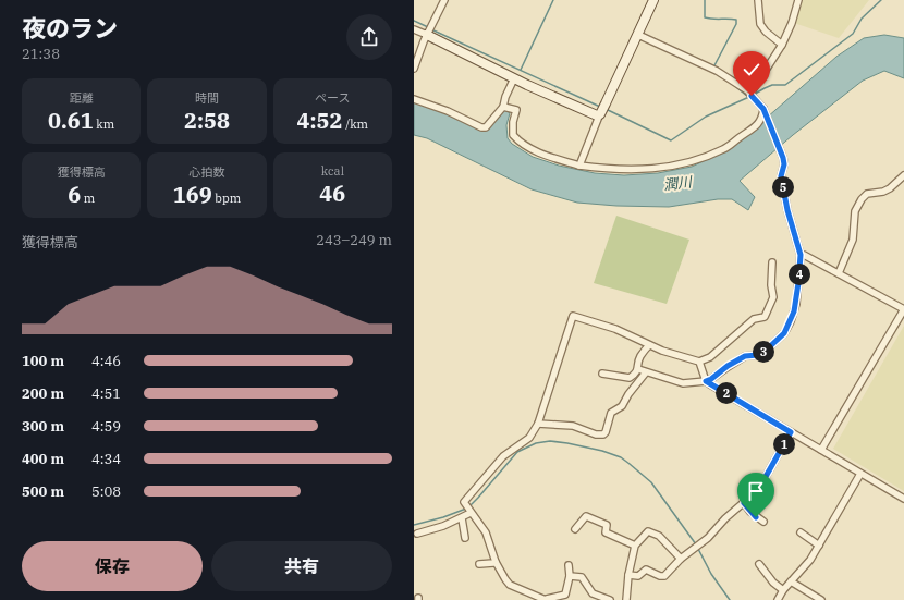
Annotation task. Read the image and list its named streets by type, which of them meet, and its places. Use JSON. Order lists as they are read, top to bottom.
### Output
{
  "water": ["潤川"],
  "page": {
    "heading": ["夜のラン", "21:38"],
    "stats": [
      ["距離", "0.61 km"],
      ["時間", "2:58"],
      ["ペース", "4:52 /km"],
      ["獲得標高", "6 m"],
      ["心拍数", "169 bpm"],
      ["kcal", "46"]
    ],
    "pins": [
      "5",
      "4",
      "3",
      "2",
      "1"
    ],
    "chart": ["獲得標高", "243–249 m"],
    "list": [
      {
        "name": "100 m",
        "note": "4:46"
      },
      {
        "name": "200 m",
        "note": "4:51"
      },
      {
        "name": "300 m",
        "note": "4:59"
      },
      {
        "name": "400 m",
        "note": "4:34"
      },
      {
        "name": "500 m",
        "note": "5:08"
      }
    ],
    "buttons": ["保存", "共有"]
  }
}
